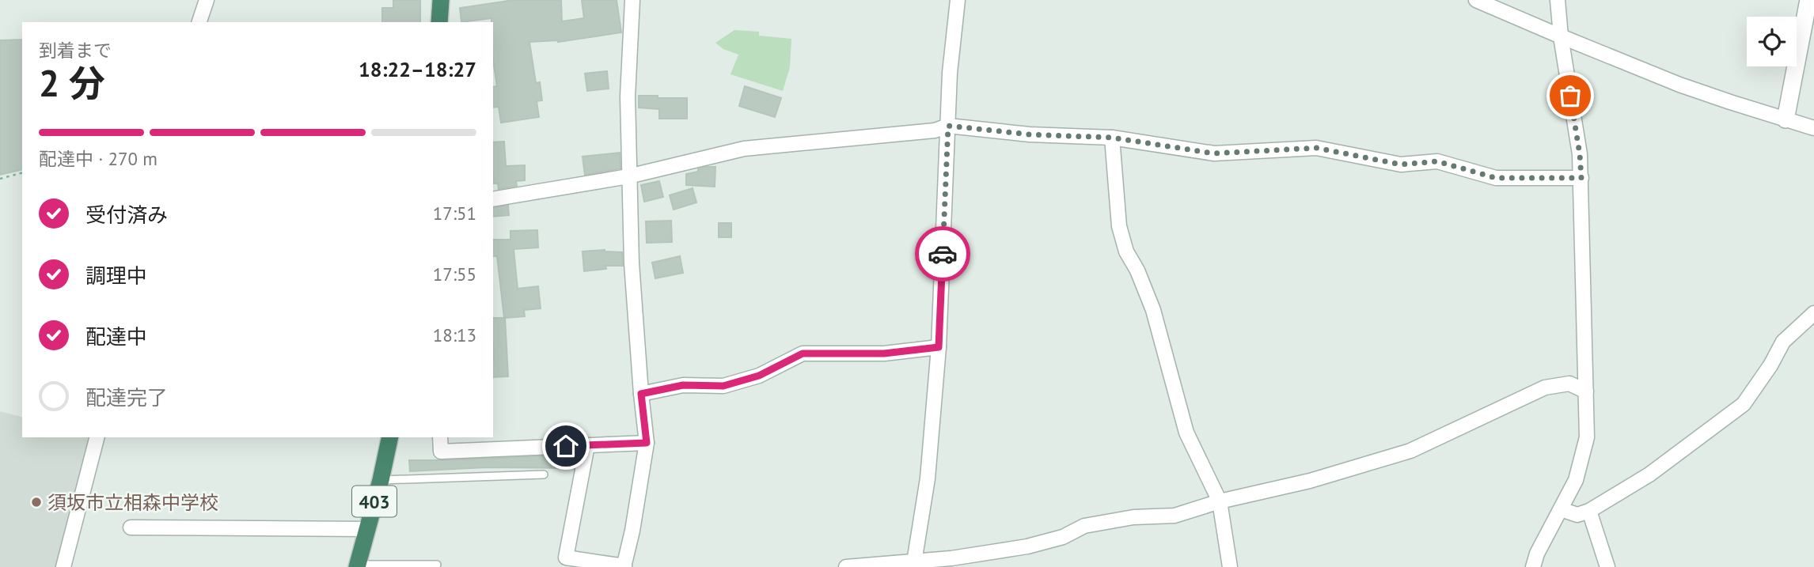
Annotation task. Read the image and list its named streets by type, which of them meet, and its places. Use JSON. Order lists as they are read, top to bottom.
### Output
{
  "streets": {
    "highway": ["403"]
  },
  "places": ["須坂市立相森中学校"],
  "page": {
    "heading": ["2 分", "到着まで", "18:22–18:27"],
    "bar": "配達中 · 270 m",
    "list": [
      ["受付済み", "17:51"],
      ["調理中", "17:55"],
      ["配達中", "18:13"],
      "配達完了"
    ]
  }
}
